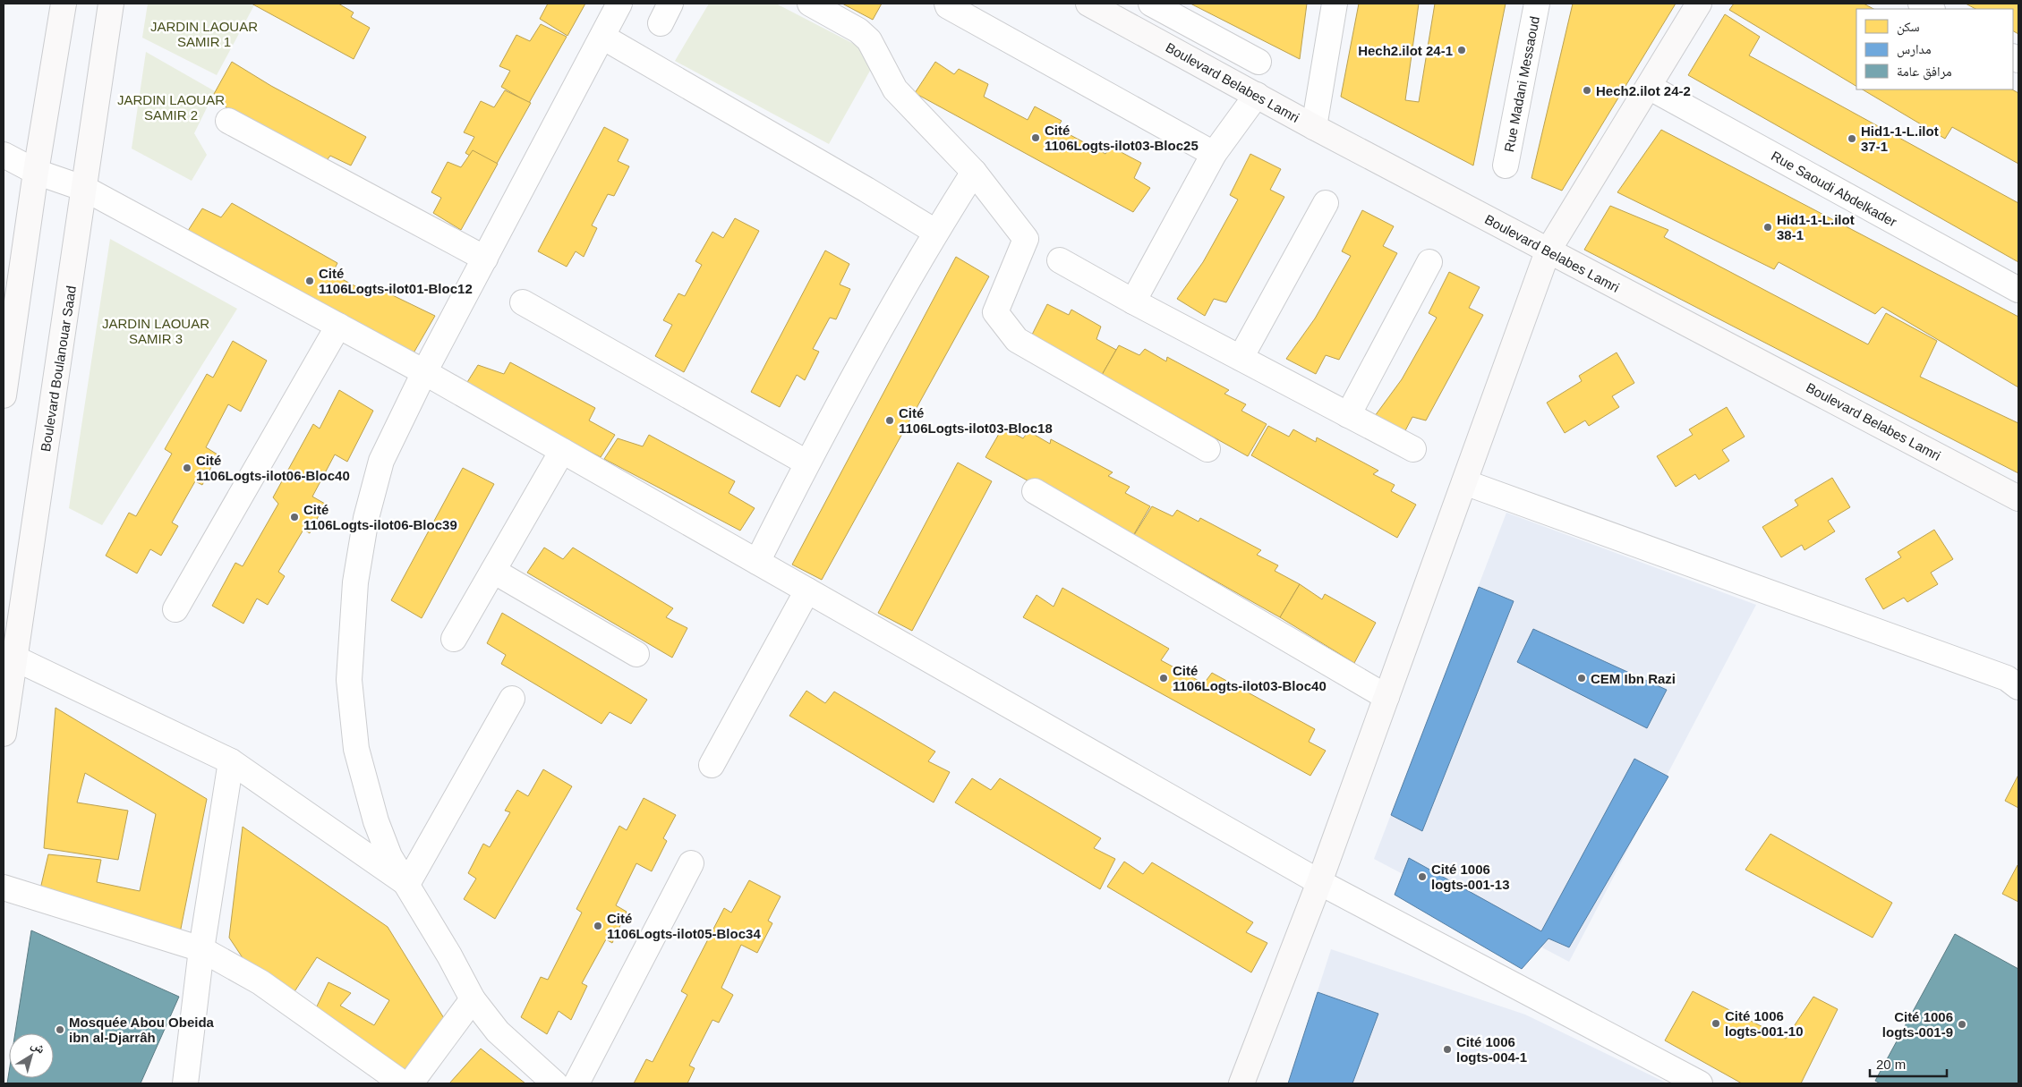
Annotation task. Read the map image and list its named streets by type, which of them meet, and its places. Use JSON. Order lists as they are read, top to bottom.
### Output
{
  "streets": {
    "main road": ["Boulevard Belabes Lamri", "Boulevard Boulanouar Saad"],
    "street": ["Rue Madani Messaoud", "Rue Saoudi Abdelkader"]
  },
  "parks": ["JARDIN LAOUAR SAMIR 1", "JARDIN LAOUAR SAMIR 2", "JARDIN LAOUAR SAMIR 3"],
  "places": [
    "Hech2.ilot 24-1",
    "Hech2.ilot 24-2",
    "Cité 1106Logts-ilot03-Bloc25",
    "Hid1-1-L.ilot 37-1",
    "Hid1-1-L.ilot 38-1",
    "Cité 1106Logts-ilot01-Bloc12",
    "Cité 1106Logts-ilot03-Bloc18",
    "Cité 1106Logts-ilot06-Bloc40",
    "Cité 1106Logts-ilot06-Bloc39",
    "Cité 1106Logts-ilot03-Bloc40",
    "CEM Ibn Razi",
    "Cité 1006 logts-001-13",
    "Cité 1106Logts-ilot05-Bloc34",
    "Cité 1006 logts-001-10",
    "Cité 1006 logts-001-9",
    "Mosquée Abou Obeida ibn al-Djarrâh",
    "Cité 1006 logts-004-1"
  ],
  "legend": ["سكن", "مدارس", "مرافق عامة"],
  "scale_bar": "20 m",
  "north": "top right"
}
